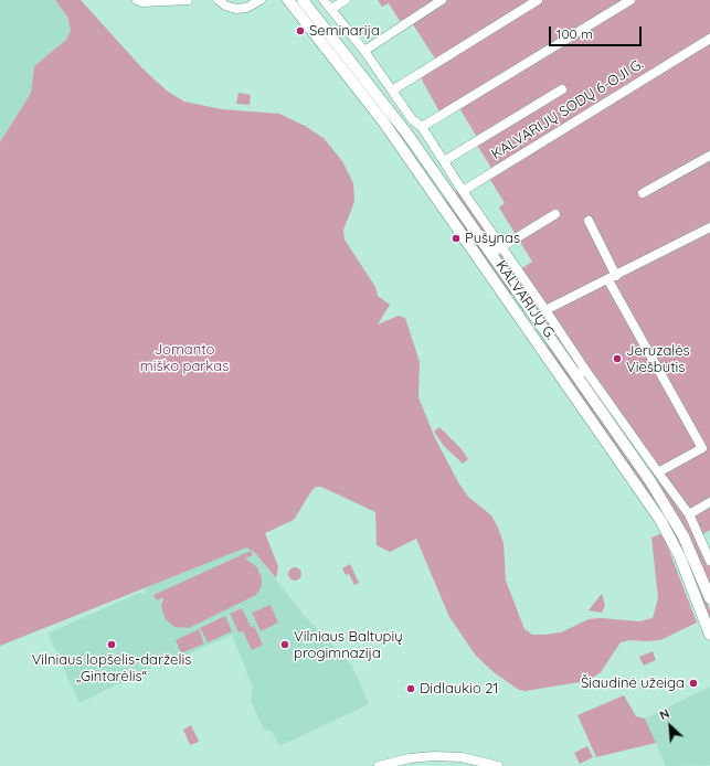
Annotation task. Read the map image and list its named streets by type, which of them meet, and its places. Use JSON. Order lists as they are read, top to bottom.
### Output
{
  "streets": {
    "main road": ["KALVARIJŲ G."],
    "street": ["KALVARIJŲ SODŲ 6-OJI G."]
  },
  "parks": ["Jomanto miško parkas"],
  "places": [
    "Seminarija",
    "Pušynas",
    "Jeruzalės Viešbutis",
    "Vilniaus lopšelis-darželis „Gintarėlis“",
    "Vilniaus Baltupių progimnazija",
    "Šiaudinė užeiga",
    "Didlaukio 21"
  ],
  "scale_bar": "100 m",
  "north": "top left"
}
